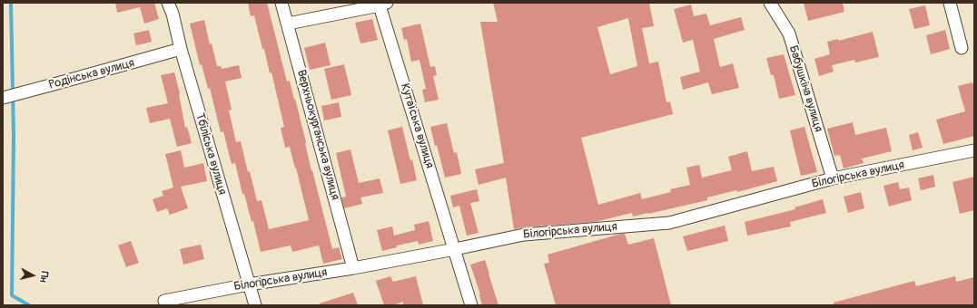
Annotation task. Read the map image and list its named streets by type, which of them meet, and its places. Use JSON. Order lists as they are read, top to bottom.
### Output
{
  "streets": {
    "street": [
      "Родінська вулиця",
      "Бабушкіна вулиця",
      "Кутаїська вулиця",
      "Верхньокурганська вулиця",
      "Тбіліська вулиця",
      "Білогірська вулиця"
    ]
  },
  "crossings": [
    ["Родінська вулиця", "Тбіліська вулиця"],
    ["Бабушкіна вулиця", "Білогірська вулиця"],
    ["Кутаїська вулиця", "Білогірська вулиця"],
    ["Верхньокурганська вулиця", "Білогірська вулиця"],
    ["Тбіліська вулиця", "Білогірська вулиця"]
  ],
  "north": "right"
}
